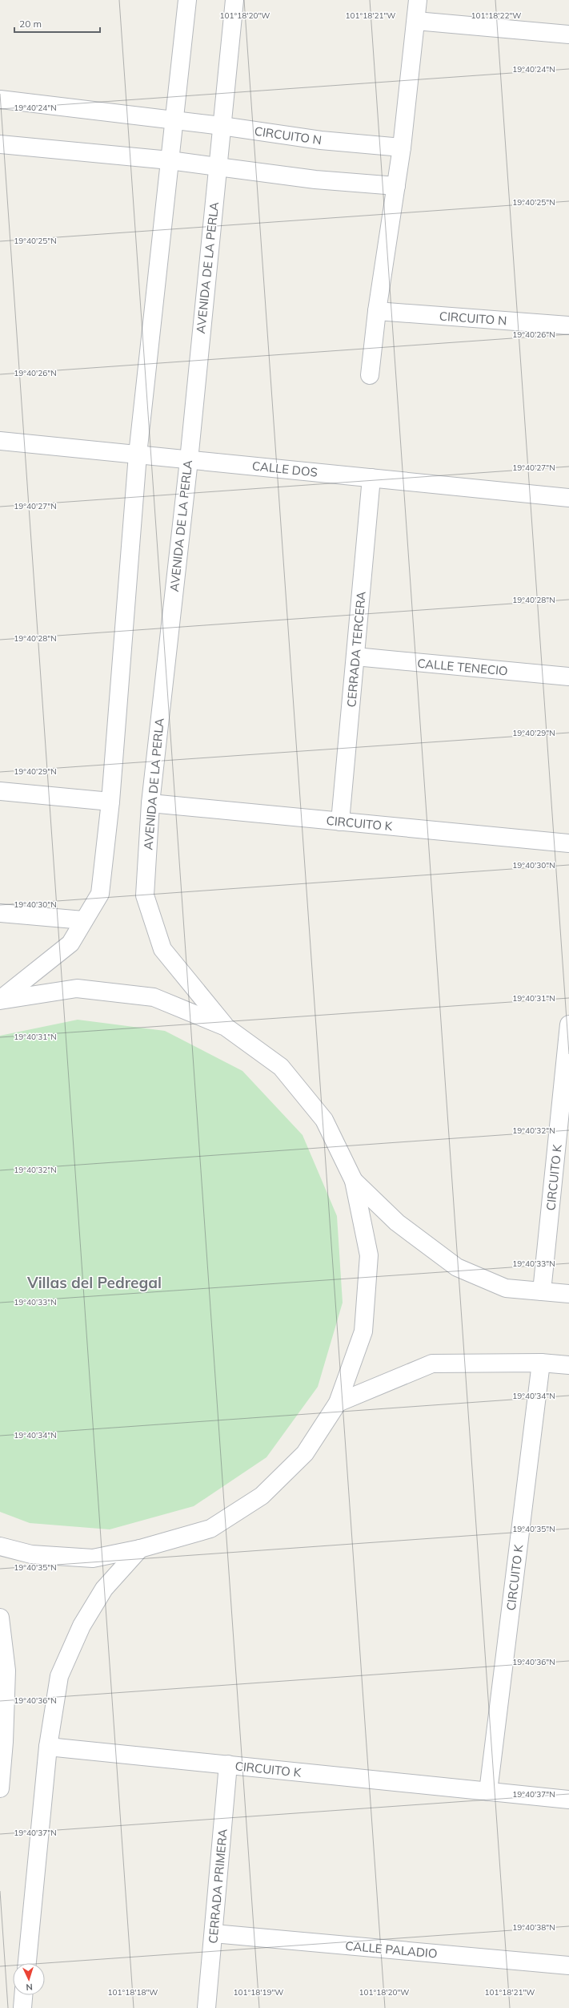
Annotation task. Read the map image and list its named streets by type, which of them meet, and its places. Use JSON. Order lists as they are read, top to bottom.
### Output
{
  "streets": {
    "street": [
      "CIRCUITO N",
      "AVENIDA DE LA PERLA",
      "CALLE DOS",
      "CERRADA TERCERA",
      "CALLE TENECIO",
      "CIRCUITO K",
      "CERRADA PRIMERA",
      "CALLE PALADIO"
    ]
  },
  "crossings": [
    ["CIRCUITO N", "AVENIDA DE LA PERLA"],
    ["AVENIDA DE LA PERLA", "CALLE DOS"],
    ["AVENIDA DE LA PERLA", "CIRCUITO K"],
    ["CALLE DOS", "CERRADA TERCERA"],
    ["CERRADA TERCERA", "CALLE TENECIO"],
    ["CERRADA TERCERA", "CIRCUITO K"],
    ["CIRCUITO K", "CERRADA PRIMERA"],
    ["CERRADA PRIMERA", "CALLE PALADIO"]
  ],
  "districts": ["Villas del Pedregal"],
  "scale_bar": "20 m",
  "north": "bottom",
  "coordinates": [
    "101°18'20\"W",
    "101°18'21\"W",
    "101°18'22\"W",
    "19°40'24\"N",
    "19°40'25\"N",
    "19°40'26\"N",
    "19°40'27\"N",
    "19°40'28\"N",
    "19°40'29\"N",
    "19°40'30\"N",
    "19°40'31\"N",
    "19°40'32\"N",
    "19°40'33\"N",
    "19°40'34\"N",
    "19°40'35\"N",
    "19°40'36\"N",
    "19°40'37\"N",
    "19°40'38\"N",
    "101°18'18\"W",
    "101°18'19\"W"
  ]
}
